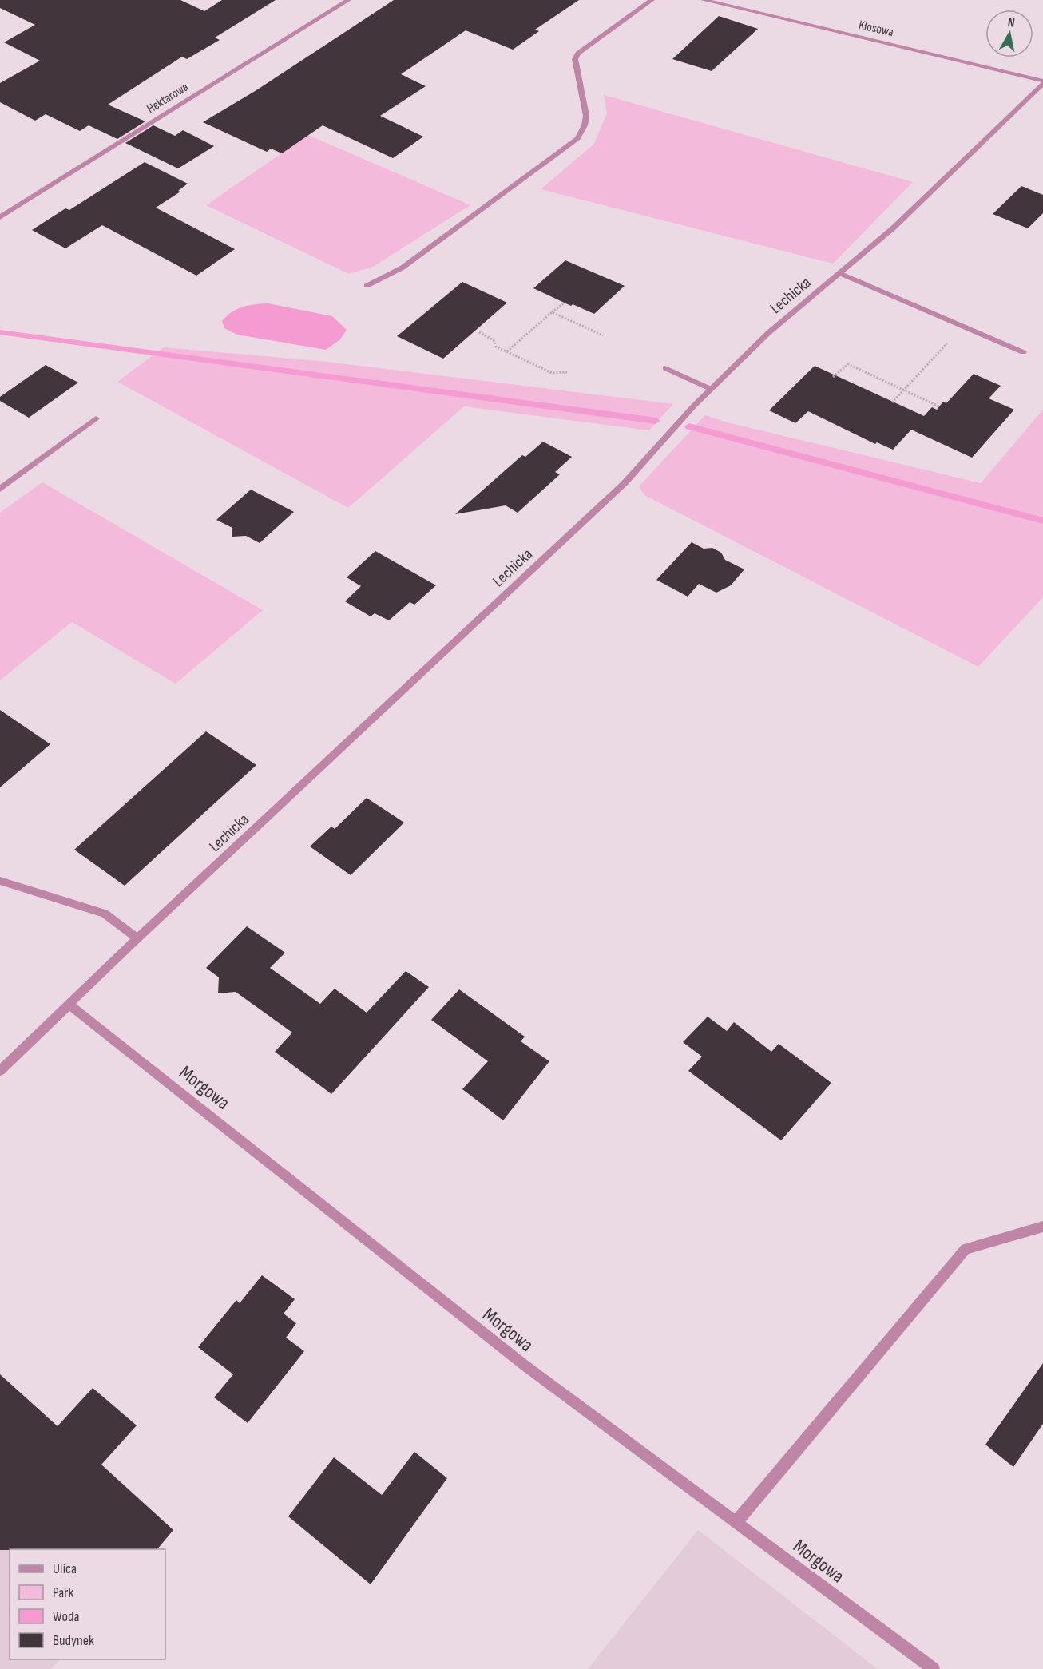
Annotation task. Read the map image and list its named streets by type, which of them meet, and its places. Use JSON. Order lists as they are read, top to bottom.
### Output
{
  "streets": {
    "street": [
      "Kłosowa",
      "Hektarowa",
      "Lechicka",
      "Morgowa"
    ]
  },
  "crossings": [
    ["Kłosowa", "Lechicka"],
    ["Lechicka", "Morgowa"]
  ],
  "legend": [
    "Ulica",
    "Park",
    "Woda",
    "Budynek"
  ],
  "north": "top"
}
